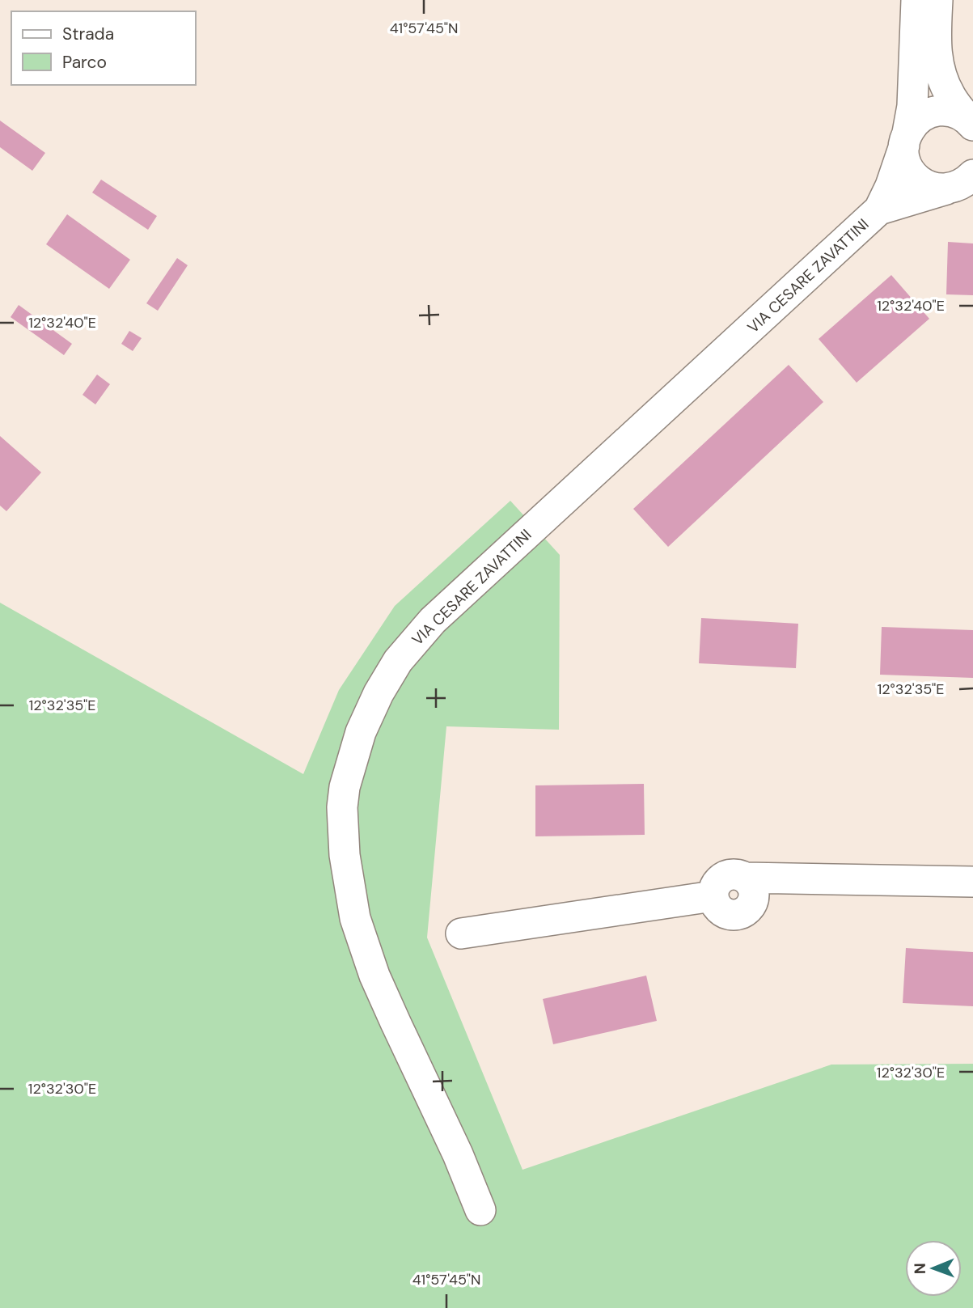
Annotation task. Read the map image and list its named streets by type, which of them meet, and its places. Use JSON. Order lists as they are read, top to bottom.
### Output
{
  "streets": {
    "street": ["VIA CESARE ZAVATTINI"]
  },
  "legend": ["Strada", "Parco"],
  "north": "left",
  "coordinates": [
    "41°57'45\"N",
    "12°32'40\"E",
    "12°32'35\"E",
    "12°32'30\"E"
  ]
}
